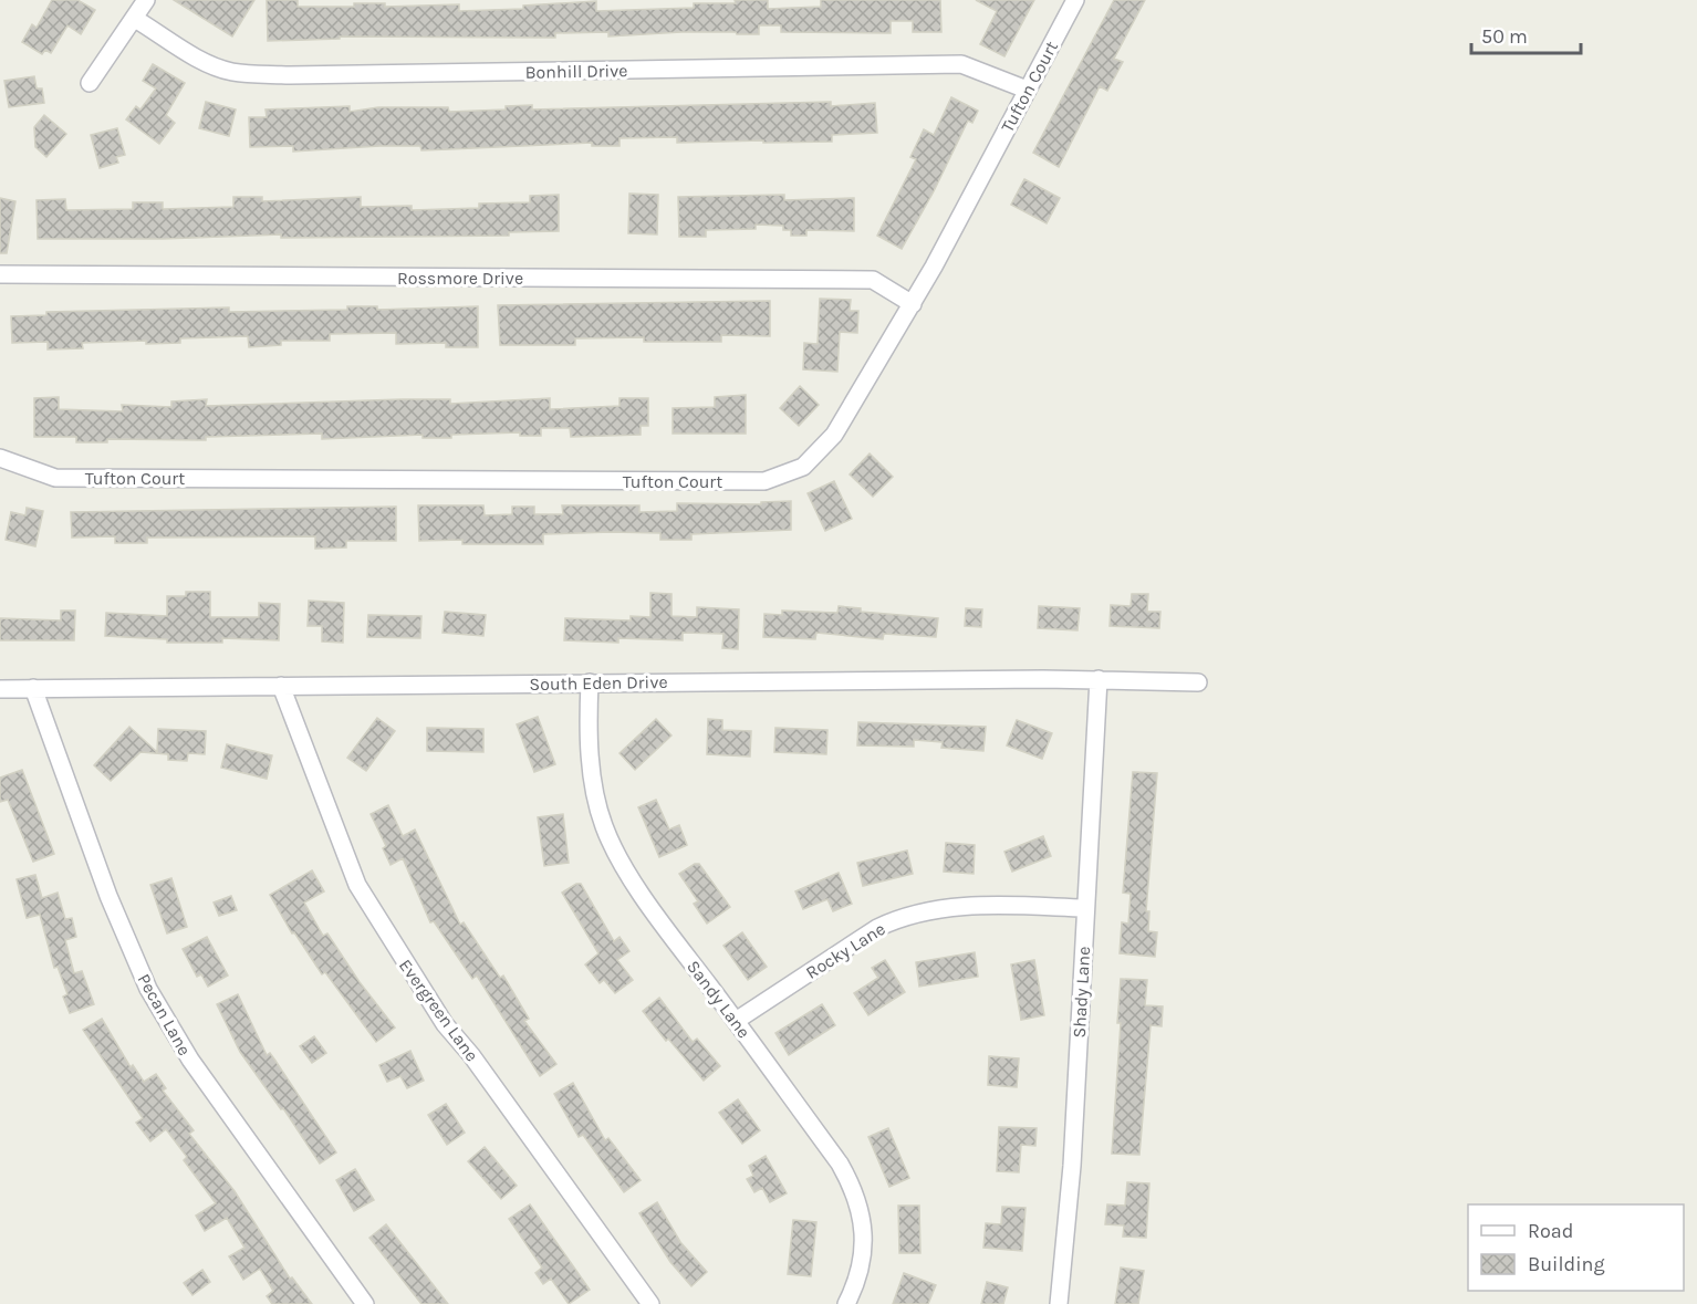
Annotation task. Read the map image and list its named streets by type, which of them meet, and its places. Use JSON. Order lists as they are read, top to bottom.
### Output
{
  "streets": {
    "street": [
      "Bonhill Drive",
      "Tufton Court",
      "Rossmore Drive",
      "South Eden Drive",
      "Rocky Lane",
      "Shady Lane",
      "Sandy Lane",
      "Evergreen Lane",
      "Pecan Lane"
    ]
  },
  "crossings": [
    ["Bonhill Drive", "Tufton Court"],
    ["Tufton Court", "Rossmore Drive"],
    ["South Eden Drive", "Shady Lane"],
    ["South Eden Drive", "Sandy Lane"],
    ["South Eden Drive", "Evergreen Lane"],
    ["South Eden Drive", "Pecan Lane"],
    ["Rocky Lane", "Shady Lane"],
    ["Rocky Lane", "Sandy Lane"]
  ],
  "legend": ["Road", "Building"],
  "scale_bar": "50 m"
}
